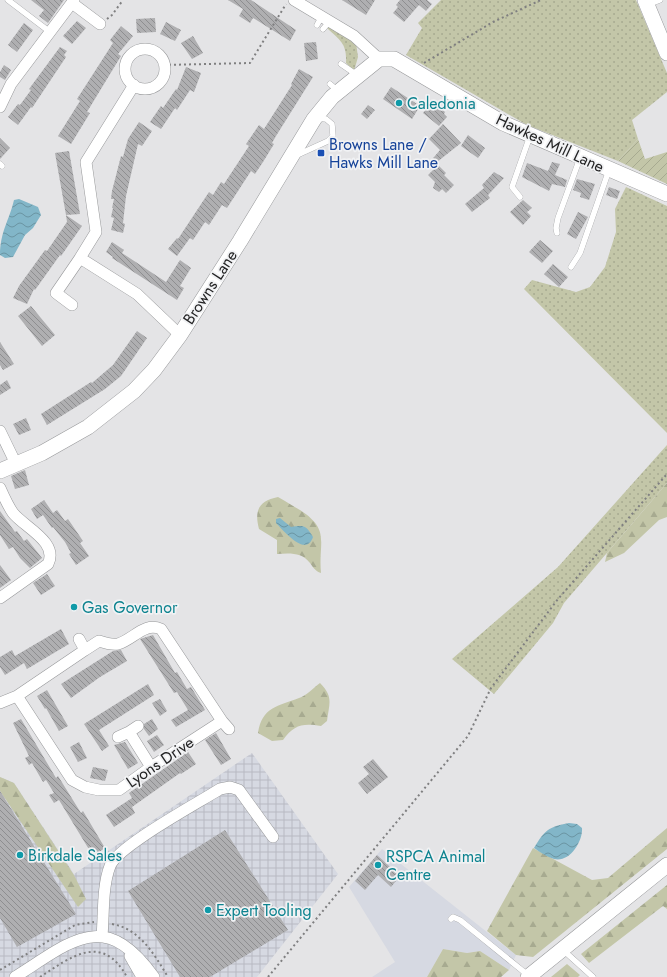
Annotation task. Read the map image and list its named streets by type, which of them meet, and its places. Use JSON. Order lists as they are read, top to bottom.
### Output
{
  "streets": {
    "street": ["Hawkes Mill Lane", "Browns Lane", "Lyons Drive"]
  },
  "crossings": [
    ["Hawkes Mill Lane", "Browns Lane"]
  ],
  "places": {
    "other": [
      "Caledonia",
      "Gas Governor",
      "Birkdale Sales",
      "RSPCA Animal Centre",
      "Expert Tooling"
    ],
    "transit": ["Browns Lane / Hawks Mill Lane"]
  }
}
